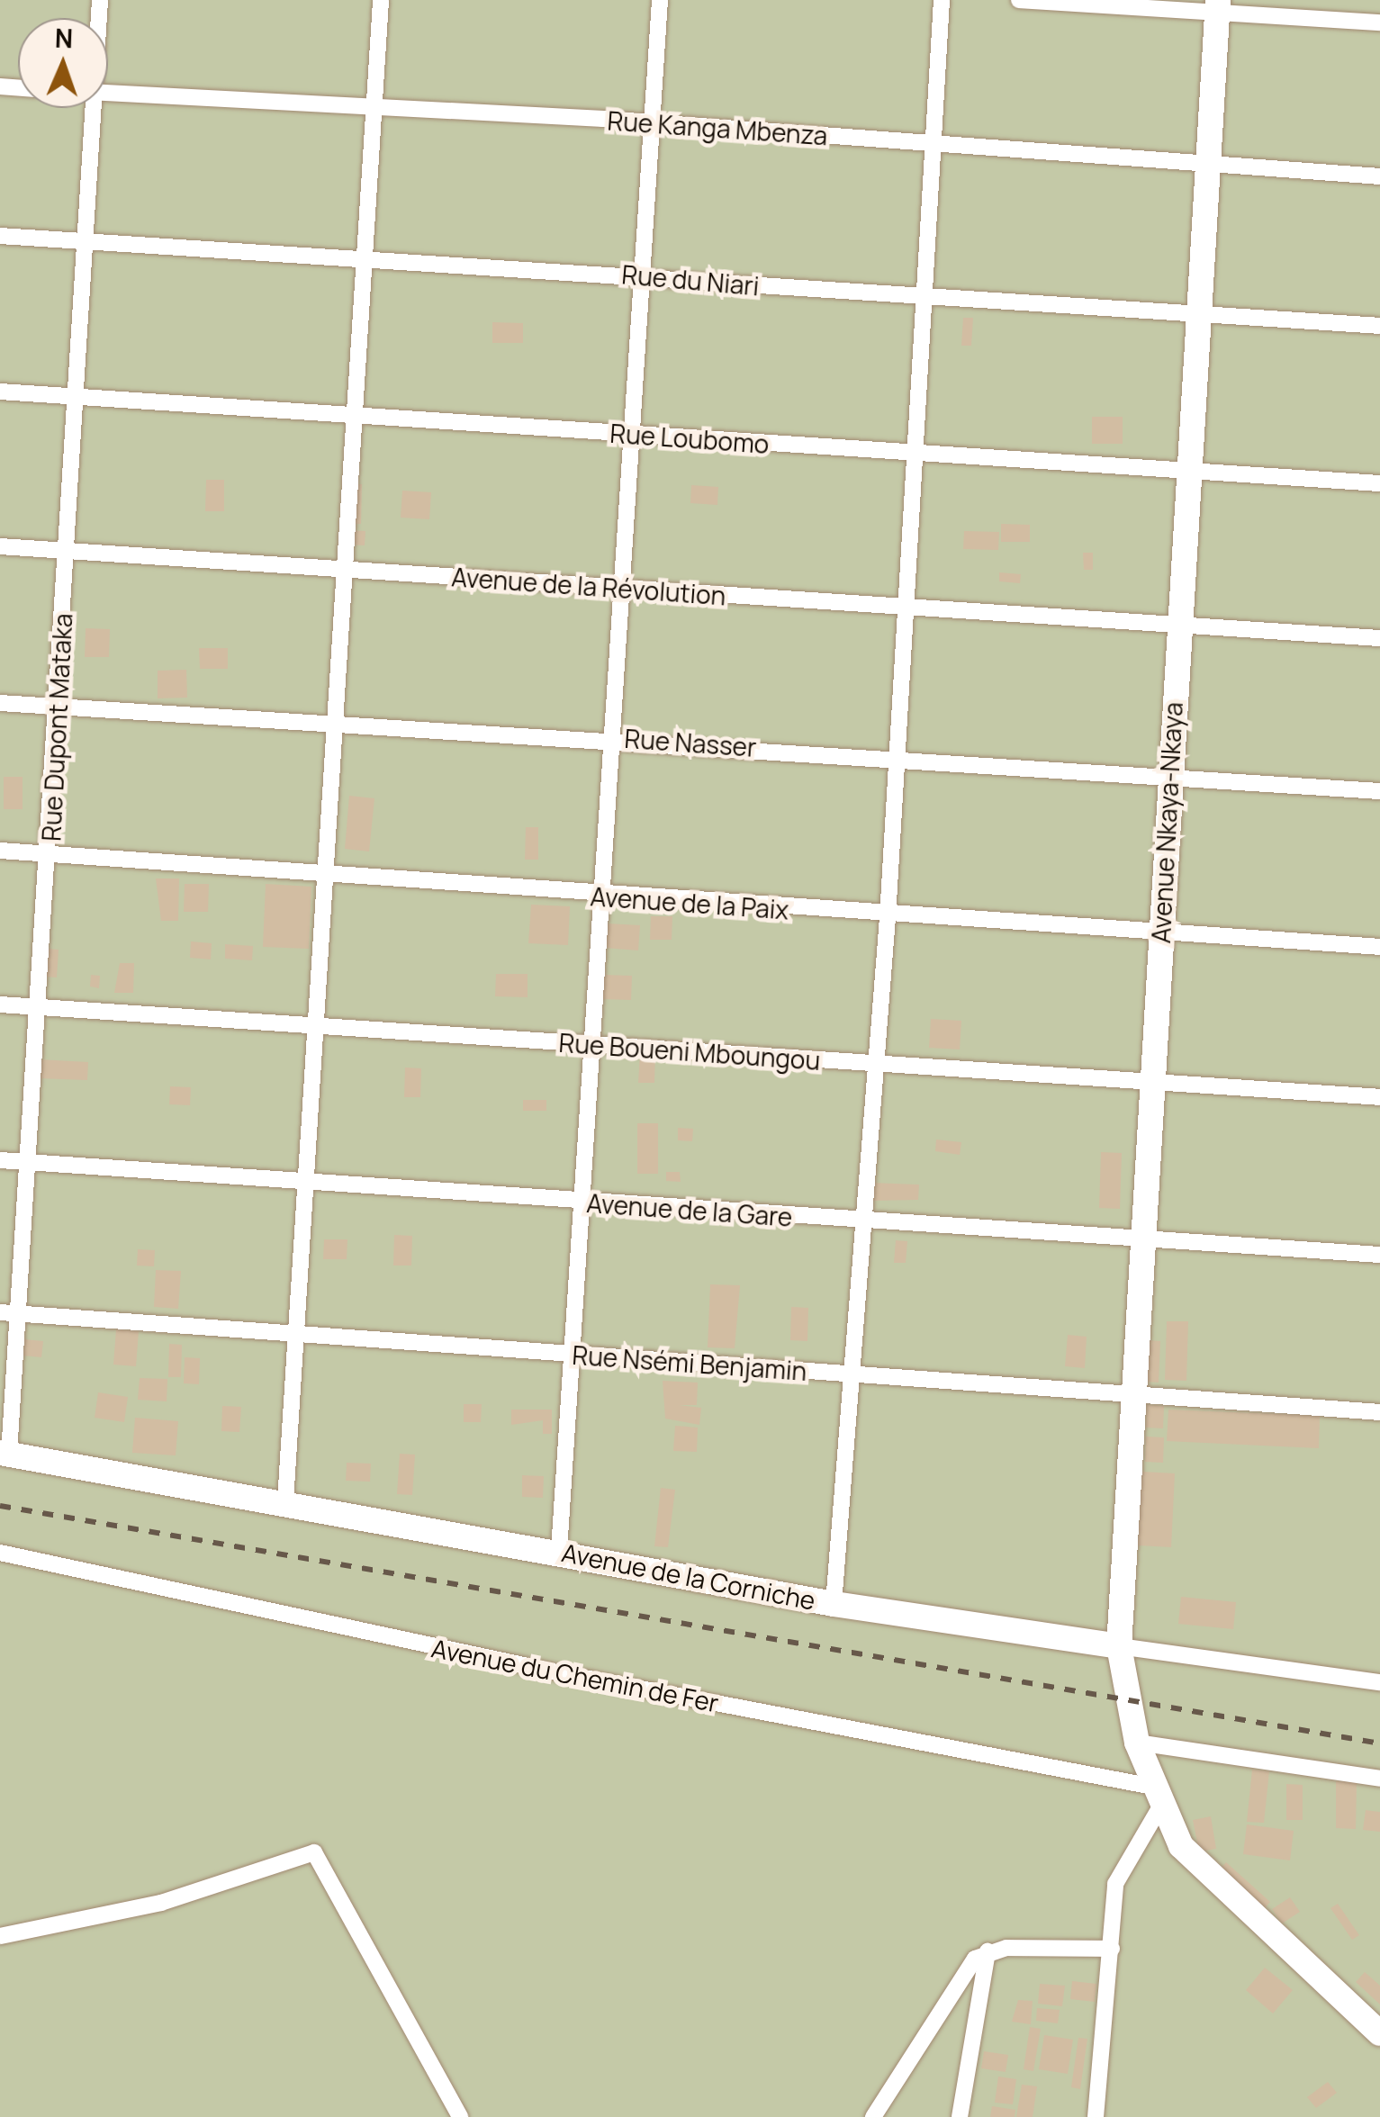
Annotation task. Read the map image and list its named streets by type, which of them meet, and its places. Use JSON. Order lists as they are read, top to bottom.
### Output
{
  "streets": {
    "street": [
      "Rue Kanga Mbenza",
      "Rue du Niari",
      "Rue Loubomo",
      "Avenue de la Révolution",
      "Rue Dupont Mataka",
      "Rue Nasser",
      "Avenue Nkaya-Nkaya",
      "Avenue de la Paix",
      "Rue Boueni Mboungou",
      "Avenue de la Gare",
      "Rue Nsémi Benjamin",
      "Avenue de la Corniche",
      "Avenue du Chemin de Fer"
    ]
  },
  "crossings": [
    ["Rue Kanga Mbenza", "Avenue Nkaya-Nkaya"],
    ["Rue du Niari", "Rue Dupont Mataka"],
    ["Rue du Niari", "Avenue Nkaya-Nkaya"],
    ["Rue Loubomo", "Rue Dupont Mataka"],
    ["Rue Loubomo", "Avenue Nkaya-Nkaya"],
    ["Avenue de la Révolution", "Rue Dupont Mataka"],
    ["Avenue de la Révolution", "Avenue Nkaya-Nkaya"],
    ["Rue Dupont Mataka", "Rue Nasser"],
    ["Rue Dupont Mataka", "Avenue de la Paix"],
    ["Rue Dupont Mataka", "Rue Boueni Mboungou"],
    ["Rue Dupont Mataka", "Avenue de la Gare"],
    ["Rue Dupont Mataka", "Rue Nsémi Benjamin"],
    ["Rue Dupont Mataka", "Avenue de la Corniche"],
    ["Rue Nasser", "Avenue Nkaya-Nkaya"],
    ["Avenue Nkaya-Nkaya", "Avenue de la Paix"],
    ["Avenue Nkaya-Nkaya", "Rue Boueni Mboungou"],
    ["Avenue Nkaya-Nkaya", "Avenue de la Gare"],
    ["Avenue Nkaya-Nkaya", "Rue Nsémi Benjamin"],
    ["Avenue Nkaya-Nkaya", "Avenue de la Corniche"],
    ["Avenue Nkaya-Nkaya", "Avenue du Chemin de Fer"]
  ],
  "north": "top"
}
